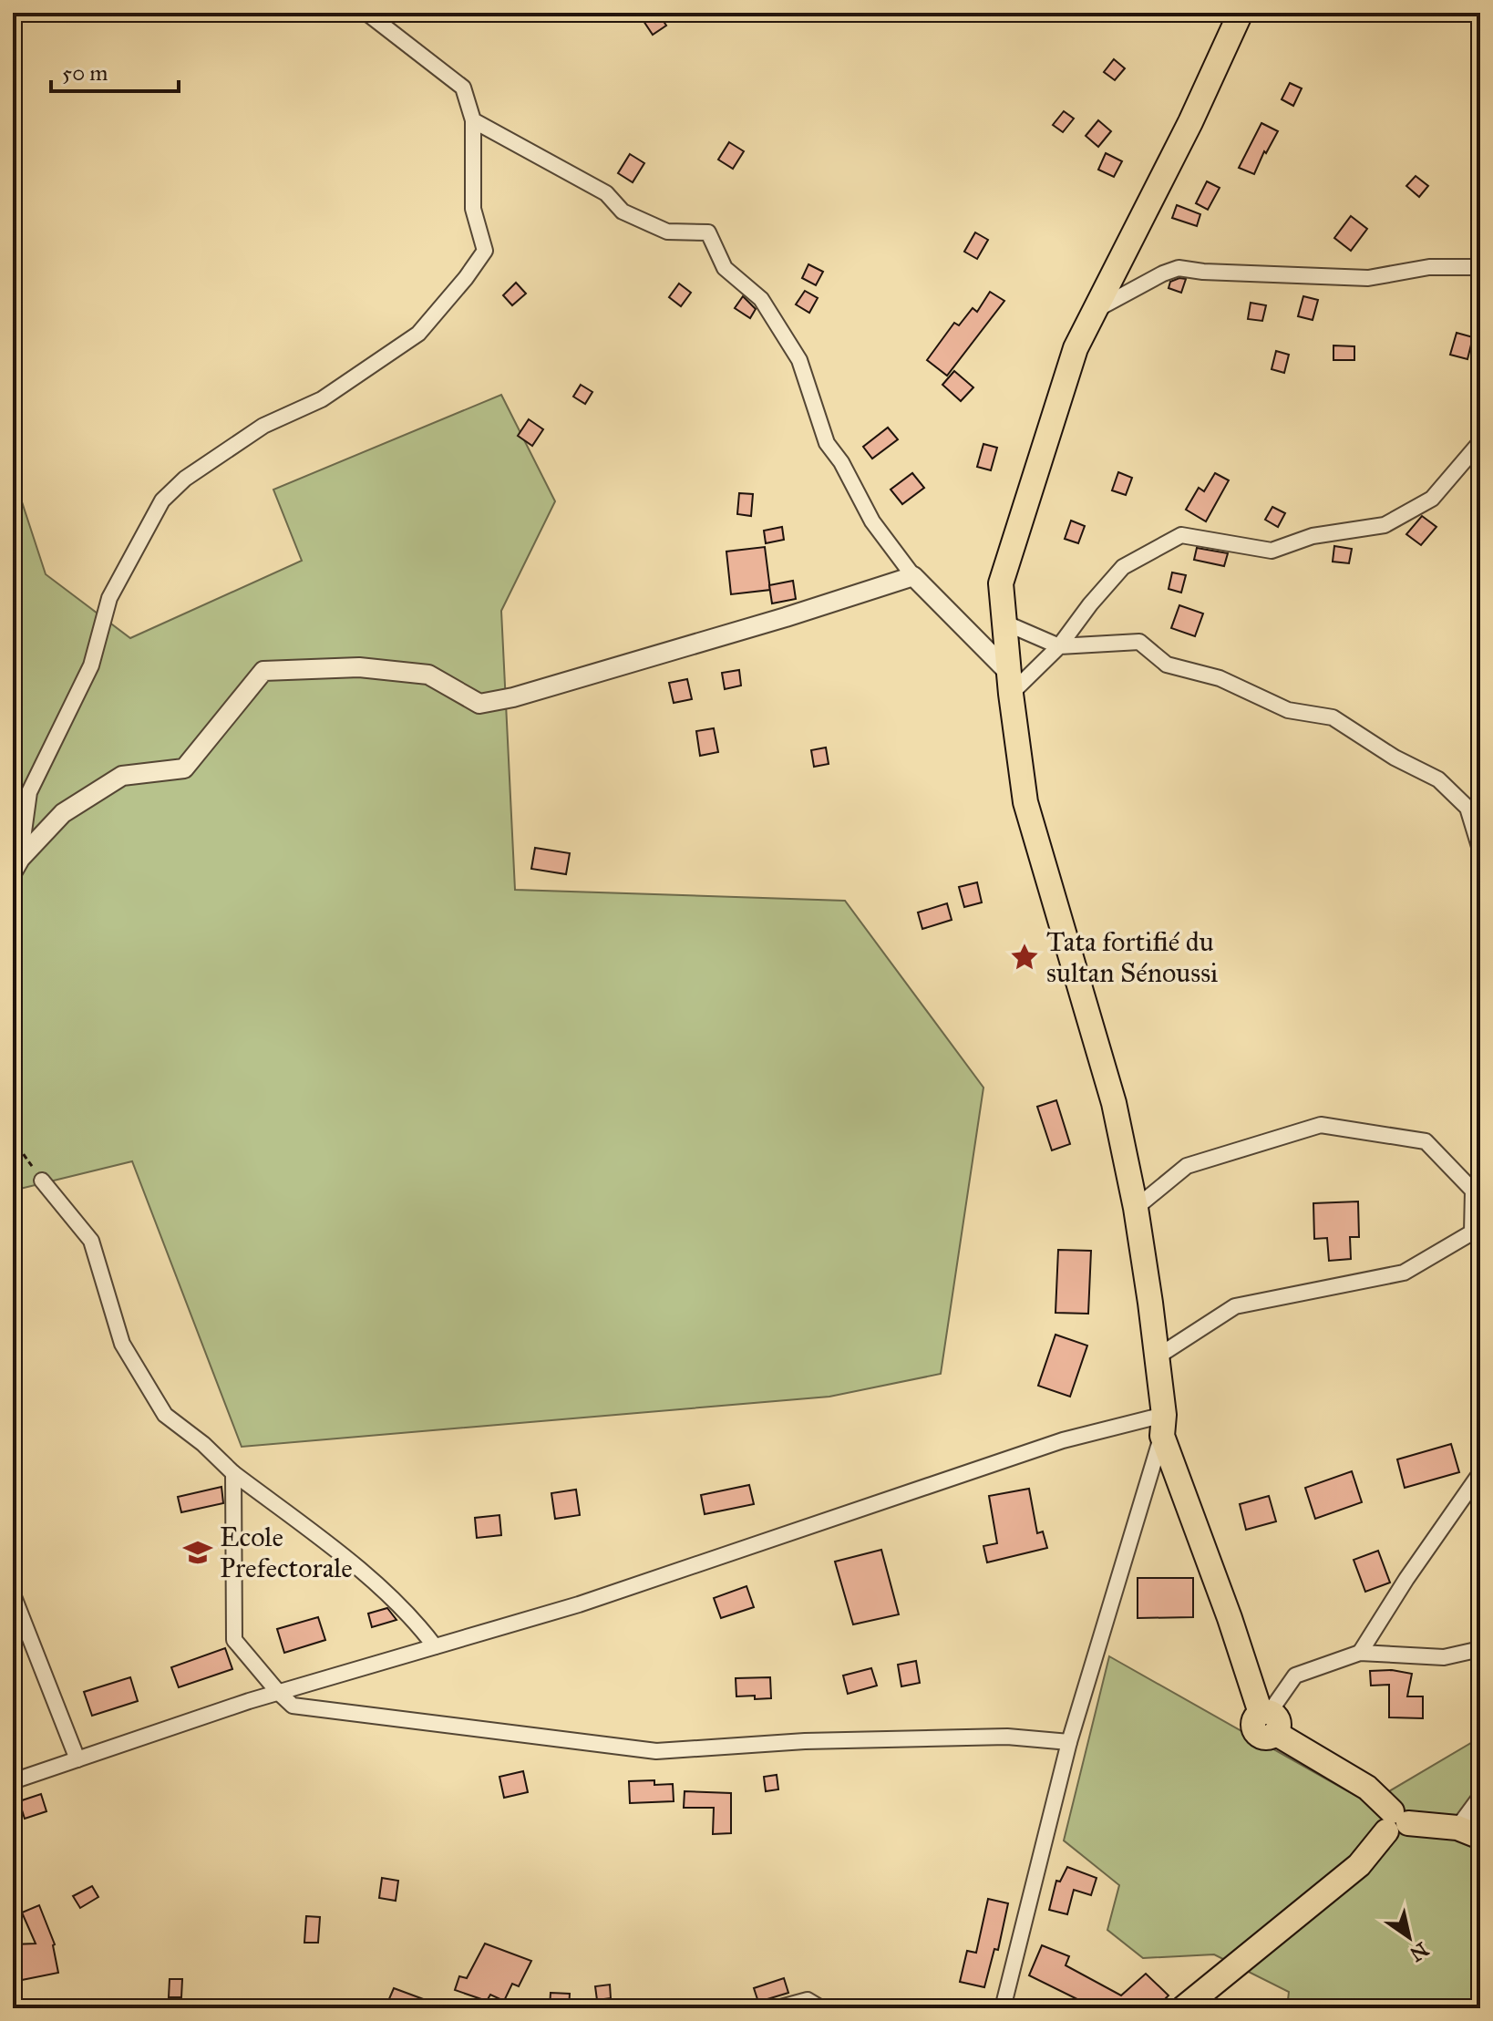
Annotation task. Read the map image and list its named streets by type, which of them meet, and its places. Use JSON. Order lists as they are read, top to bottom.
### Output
{
  "places": {
    "place": ["Tata fortifié du sultan Sénoussi"],
    "school or university": ["Ecole Prefectorale"]
  },
  "scale_bar": "50 m",
  "north": "bottom right"
}
